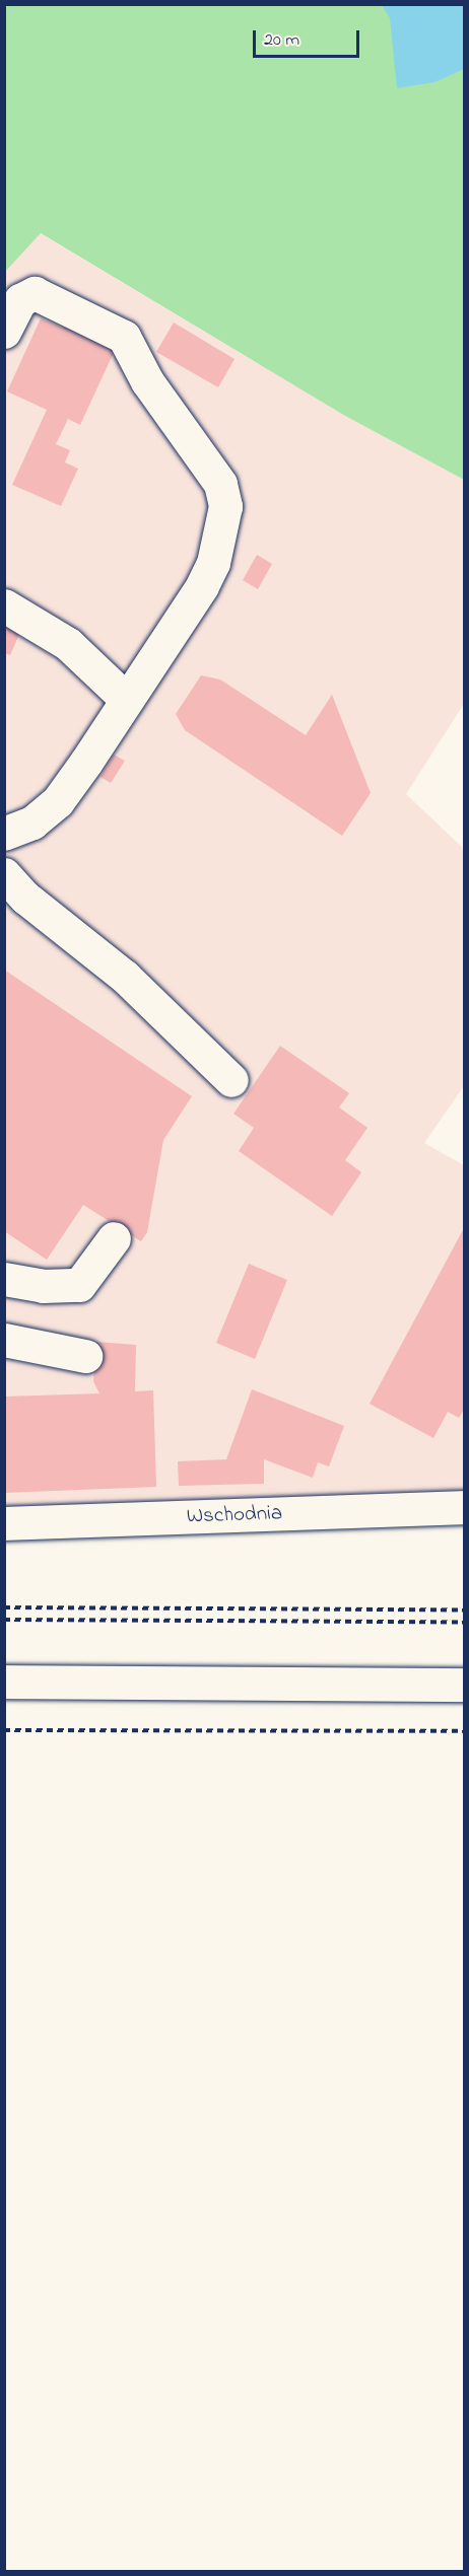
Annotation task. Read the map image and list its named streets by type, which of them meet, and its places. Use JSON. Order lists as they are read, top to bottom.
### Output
{
  "streets": {
    "street": ["Wschodnia"]
  },
  "scale_bar": "20 m"
}
